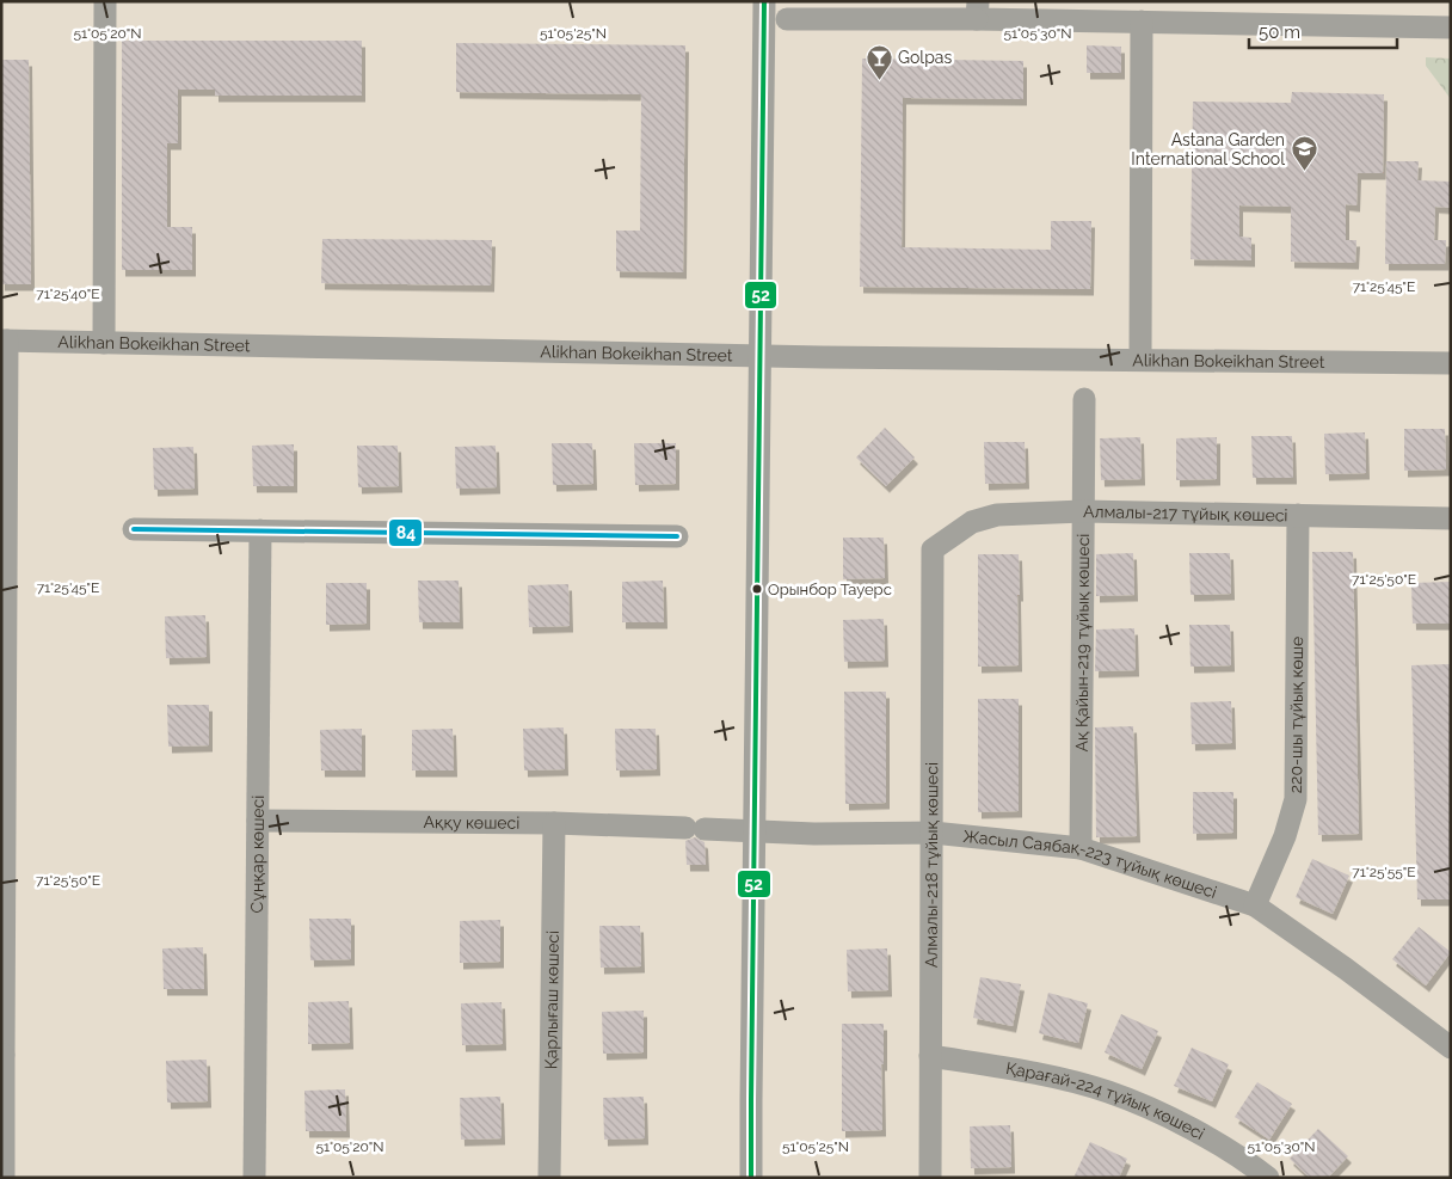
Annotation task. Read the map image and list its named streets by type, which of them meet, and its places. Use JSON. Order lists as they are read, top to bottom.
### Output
{
  "streets": {
    "street": [
      "Alikhan Bokeikhan Street",
      "Алмалы-217 тұйық көшесі",
      "Ақ Қайын-219 тұйық көшесі",
      "220-шы тұйық көше",
      "Аққу көшесі",
      "Сұңқар көшесі",
      "Алмалы-218 тұйық көшесі",
      "Жасыл Саябақ-223 тұйық көшесі",
      "Қарлығаш көшесі",
      "Қарағай-224 тұйық көшесі"
    ]
  },
  "crossings": [
    ["Алмалы-217 тұйық көшесі", "Ақ Қайын-219 тұйық көшесі"],
    ["Алмалы-217 тұйық көшесі", "220-шы тұйық көше"],
    ["Алмалы-217 тұйық көшесі", "Алмалы-218 тұйық көшесі"],
    ["Ақ Қайын-219 тұйық көшесі", "Жасыл Саябақ-223 тұйық көшесі"],
    ["220-шы тұйық көше", "Жасыл Саябақ-223 тұйық көшесі"],
    ["Аққу көшесі", "Сұңқар көшесі"],
    ["Аққу көшесі", "Жасыл Саябақ-223 тұйық көшесі"],
    ["Аққу көшесі", "Қарлығаш көшесі"],
    ["Алмалы-218 тұйық көшесі", "Жасыл Саябақ-223 тұйық көшесі"],
    ["Алмалы-218 тұйық көшесі", "Қарағай-224 тұйық көшесі"]
  ],
  "places": {
    "bar": ["Golpas"],
    "school or university": ["Astana Garden International School"],
    "other": ["Орынбор Тауерс"]
  },
  "lines": ["transit line 52", "transit line 84"],
  "scale_bar": "50 m",
  "coordinates": [
    "51°05'20\"N",
    "51°05'25\"N",
    "51°05'30\"N",
    "71°25'45\"E",
    "71°25'40\"E",
    "71°25'50\"E",
    "71°25'55\"E"
  ]
}
